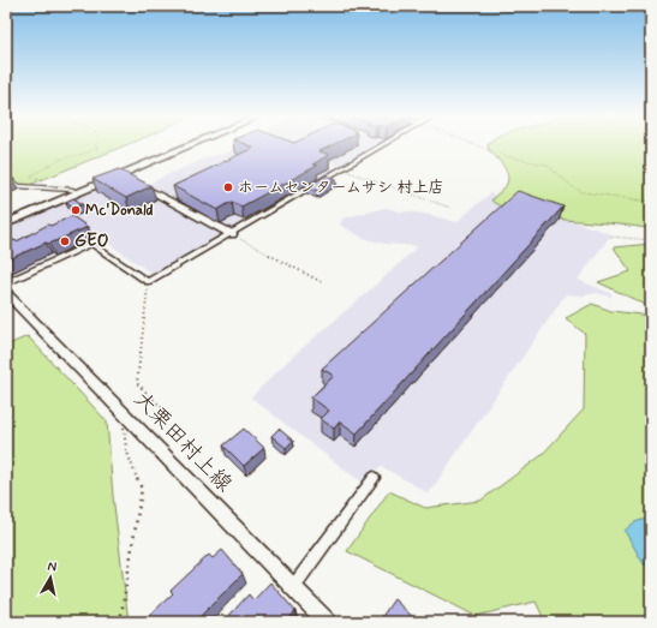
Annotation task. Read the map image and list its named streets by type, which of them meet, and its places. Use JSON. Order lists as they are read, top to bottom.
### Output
{
  "streets": {
    "main road": ["大栗田村上線"]
  },
  "places": ["ホームセンタームサシ 村上店", "Mc'Donald", "GEO"],
  "north": "top"
}
